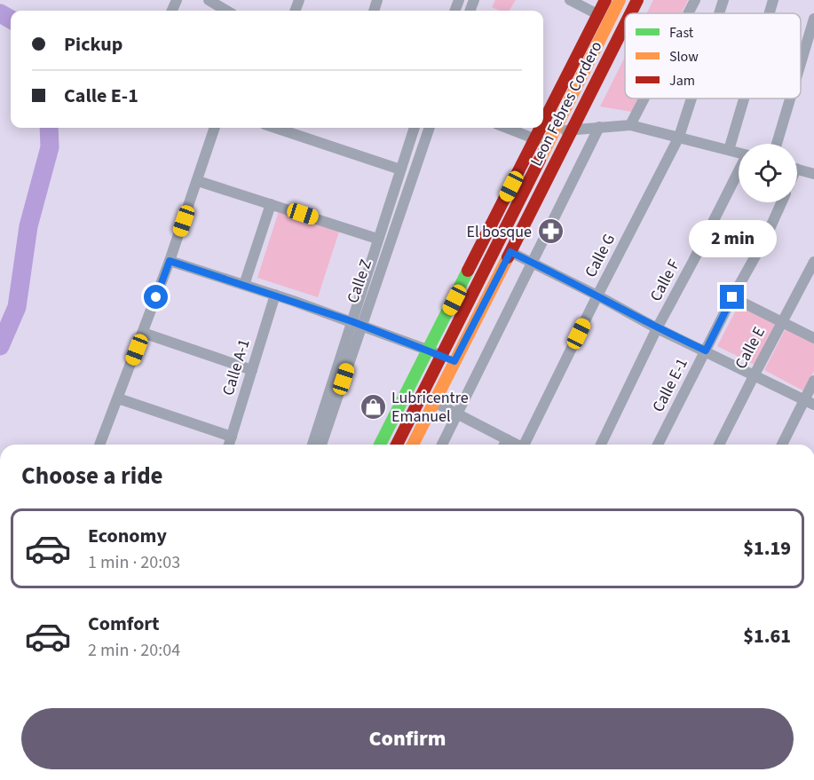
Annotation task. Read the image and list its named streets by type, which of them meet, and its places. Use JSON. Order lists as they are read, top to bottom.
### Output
{
  "streets": {
    "street": [
      "Leon Febres Cordero",
      "Calle G",
      "Calle F",
      "Calle Z",
      "Calle E",
      "Calle A-1",
      "Calle E-1"
    ]
  },
  "places": {
    "pharmacy": ["El bosque"],
    "shop": ["Lubricentre Emanuel"]
  },
  "legend": ["Fast", "Slow", "Jam"],
  "page": {
    "banner": ["Pickup", "Calle E-1"],
    "bubble": "2 min",
    "heading": "Choose a ride",
    "list": [
      {
        "name": "Economy",
        "note": "1 min · 20:03",
        "value": "$1.19"
      },
      {
        "name": "Comfort",
        "note": "2 min · 20:04",
        "value": "$1.61"
      }
    ],
    "buttons": "Confirm"
  }
}
